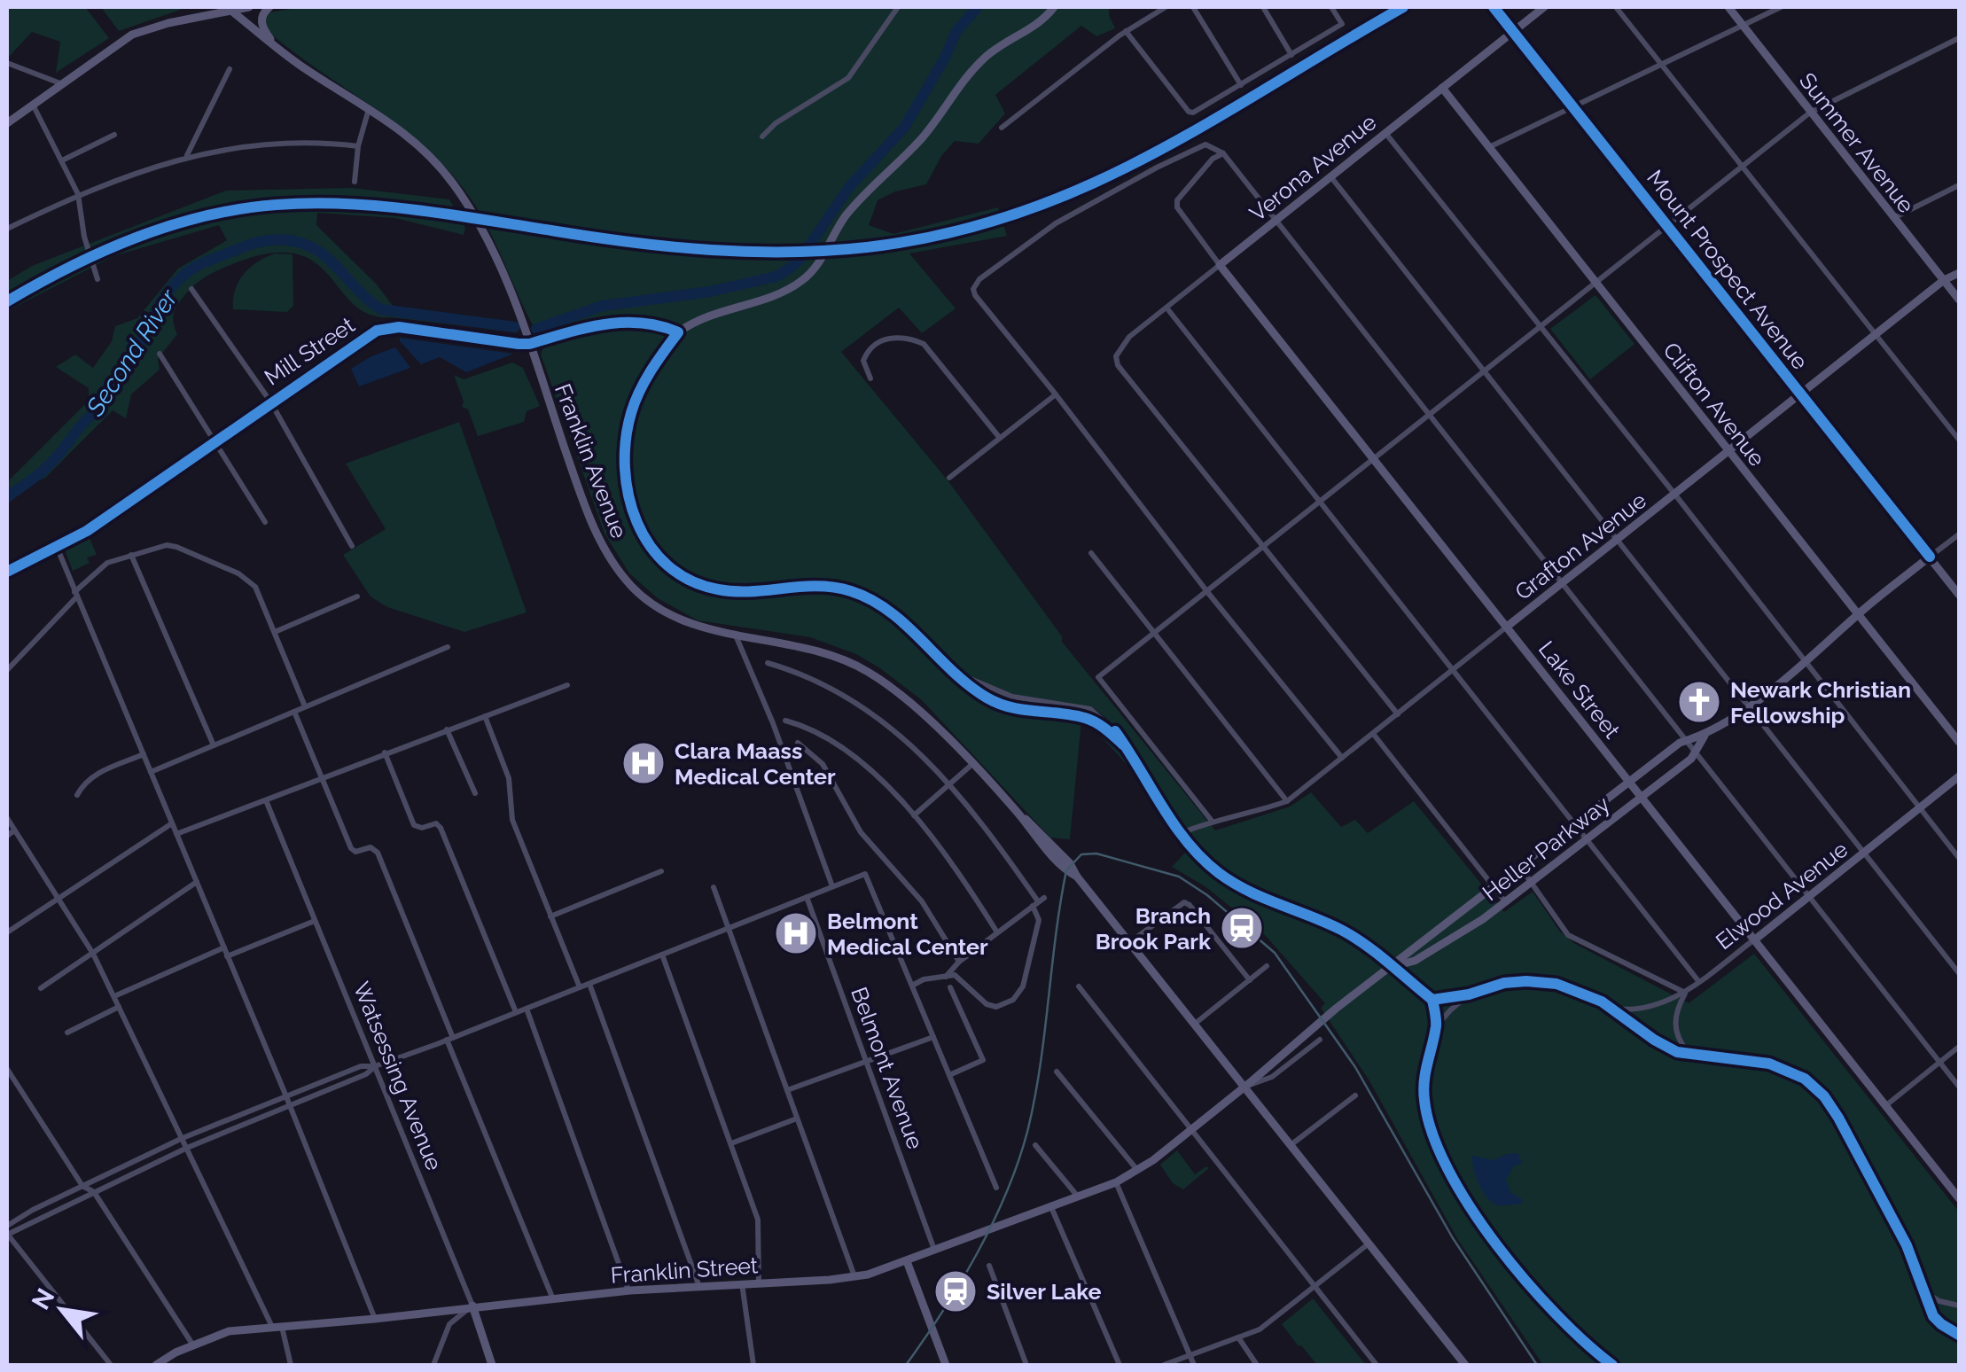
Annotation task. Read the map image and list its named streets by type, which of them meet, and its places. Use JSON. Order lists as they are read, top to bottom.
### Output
{
  "streets": {
    "street": [
      "Summer Avenue",
      "Verona Avenue",
      "Mount Prospect Avenue",
      "Mill Street",
      "Clifton Avenue",
      "Franklin Avenue",
      "Grafton Avenue",
      "Lake Street",
      "Heller Parkway",
      "Elwood Avenue",
      "Belmont Avenue",
      "Watsessing Avenue",
      "Franklin Street"
    ]
  },
  "crossings": [
    ["Summer Avenue", "Grafton Avenue"],
    ["Verona Avenue", "Mount Prospect Avenue"],
    ["Verona Avenue", "Clifton Avenue"],
    ["Verona Avenue", "Lake Street"],
    ["Mount Prospect Avenue", "Grafton Avenue"],
    ["Mount Prospect Avenue", "Heller Parkway"],
    ["Mill Street", "Franklin Avenue"],
    ["Clifton Avenue", "Grafton Avenue"],
    ["Clifton Avenue", "Heller Parkway"],
    ["Franklin Avenue", "Heller Parkway"],
    ["Grafton Avenue", "Lake Street"],
    ["Lake Street", "Heller Parkway"],
    ["Lake Street", "Elwood Avenue"],
    ["Heller Parkway", "Franklin Street"],
    ["Belmont Avenue", "Franklin Street"],
    ["Watsessing Avenue", "Franklin Street"]
  ],
  "water": ["Second River"],
  "places": {
    "church": ["Newark Christian Fellowship"],
    "hospital": ["Clara Maass Medical Center", "Belmont Medical Center"],
    "station": ["Branch Brook Park", "Silver Lake"]
  },
  "north": "top left"
}
